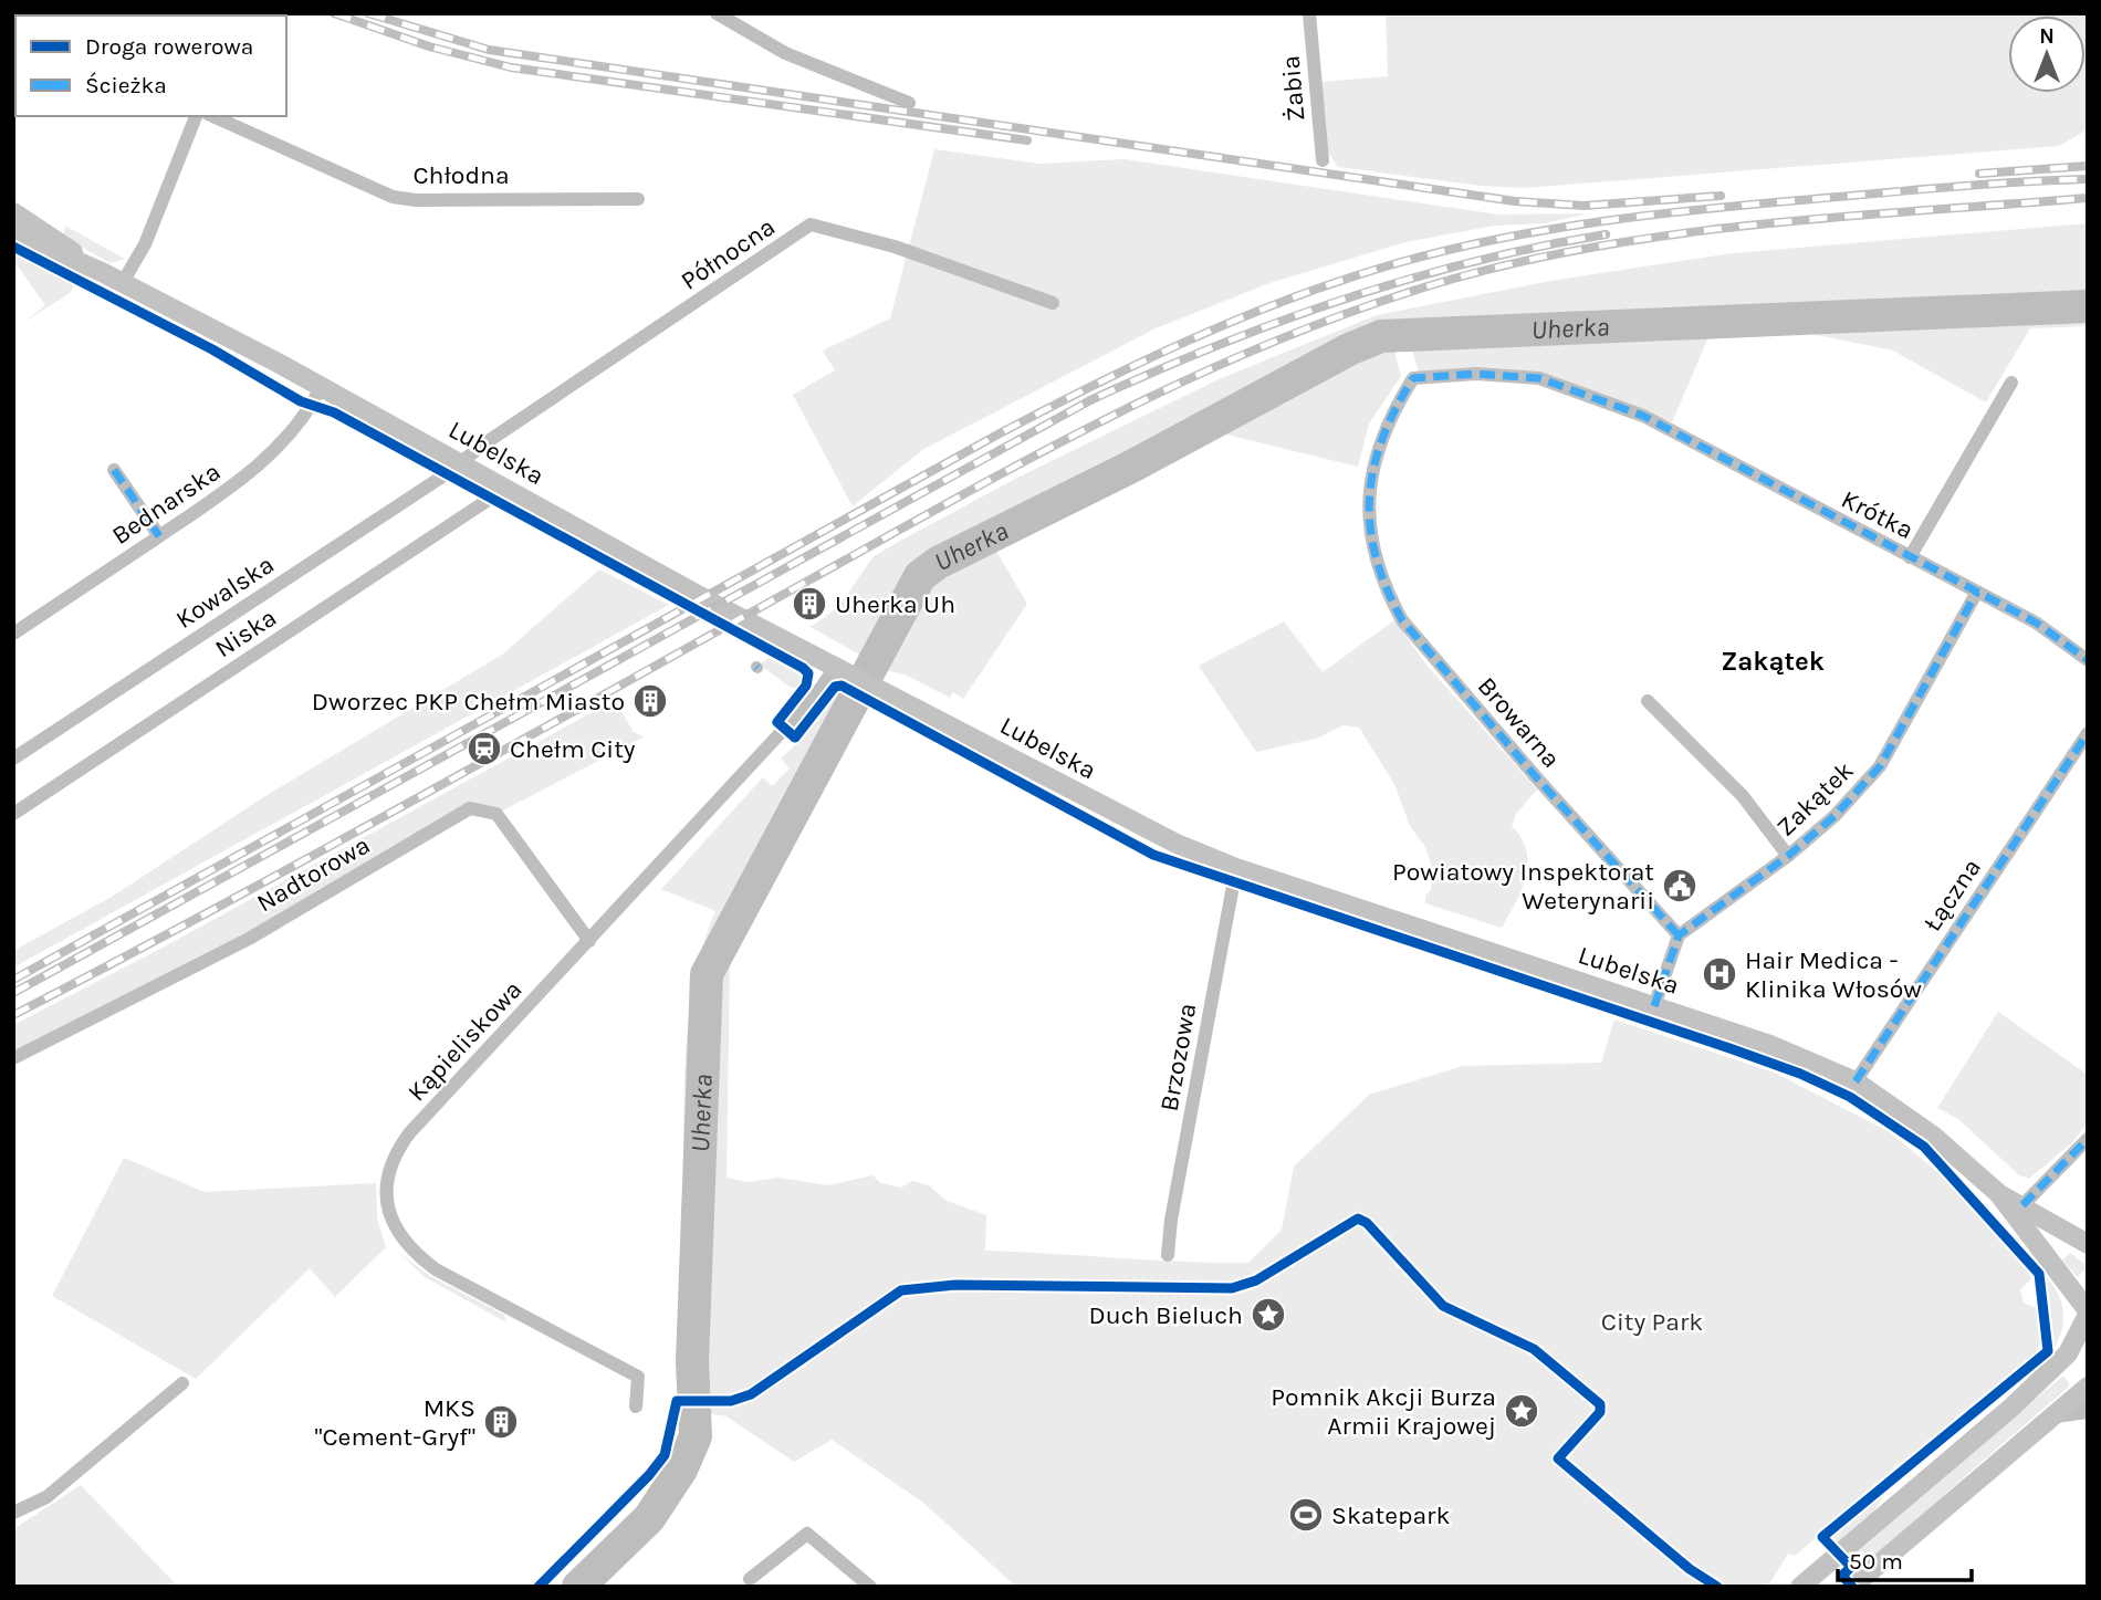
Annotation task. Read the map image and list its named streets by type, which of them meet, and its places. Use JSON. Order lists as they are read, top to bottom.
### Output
{
  "streets": {
    "main road": ["Lubelska"],
    "street": [
      "Żabia",
      "Chłodna",
      "Północna",
      "Bednarska",
      "Krótka",
      "Kowalska",
      "Niska",
      "Browarna",
      "Zakątek",
      "Nadtorowa",
      "Łączna",
      "Kąpieliskowa",
      "Brzozowa"
    ]
  },
  "crossings": [
    ["Północna", "Lubelska"],
    ["Północna", "Kowalska"],
    ["Lubelska", "Bednarska"],
    ["Lubelska", "Kowalska"],
    ["Lubelska", "Niska"],
    ["Lubelska", "Łączna"],
    ["Lubelska", "Kąpieliskowa"],
    ["Lubelska", "Brzozowa"],
    ["Krótka", "Browarna"],
    ["Krótka", "Zakątek"],
    ["Browarna", "Zakątek"],
    ["Nadtorowa", "Kąpieliskowa"]
  ],
  "districts": ["Zakątek"],
  "water": ["Uherka"],
  "parks": ["City Park"],
  "places": {
    "building": ["Uherka Uh", "Dworzec PKP Chełm Miasto", "MKS \"Cement-Gryf\""],
    "station": ["Chełm City"],
    "public building": ["Powiatowy Inspektorat Weterynarii"],
    "hospital": ["Hair Medica - Klinika Włosów"],
    "place": ["Duch Bieluch", "Pomnik Akcji Burza Armii Krajowej"],
    "sports": ["Skatepark"]
  },
  "legend": ["Droga rowerowa", "Ścieżka"],
  "scale_bar": "50 m",
  "north": "top"
}
